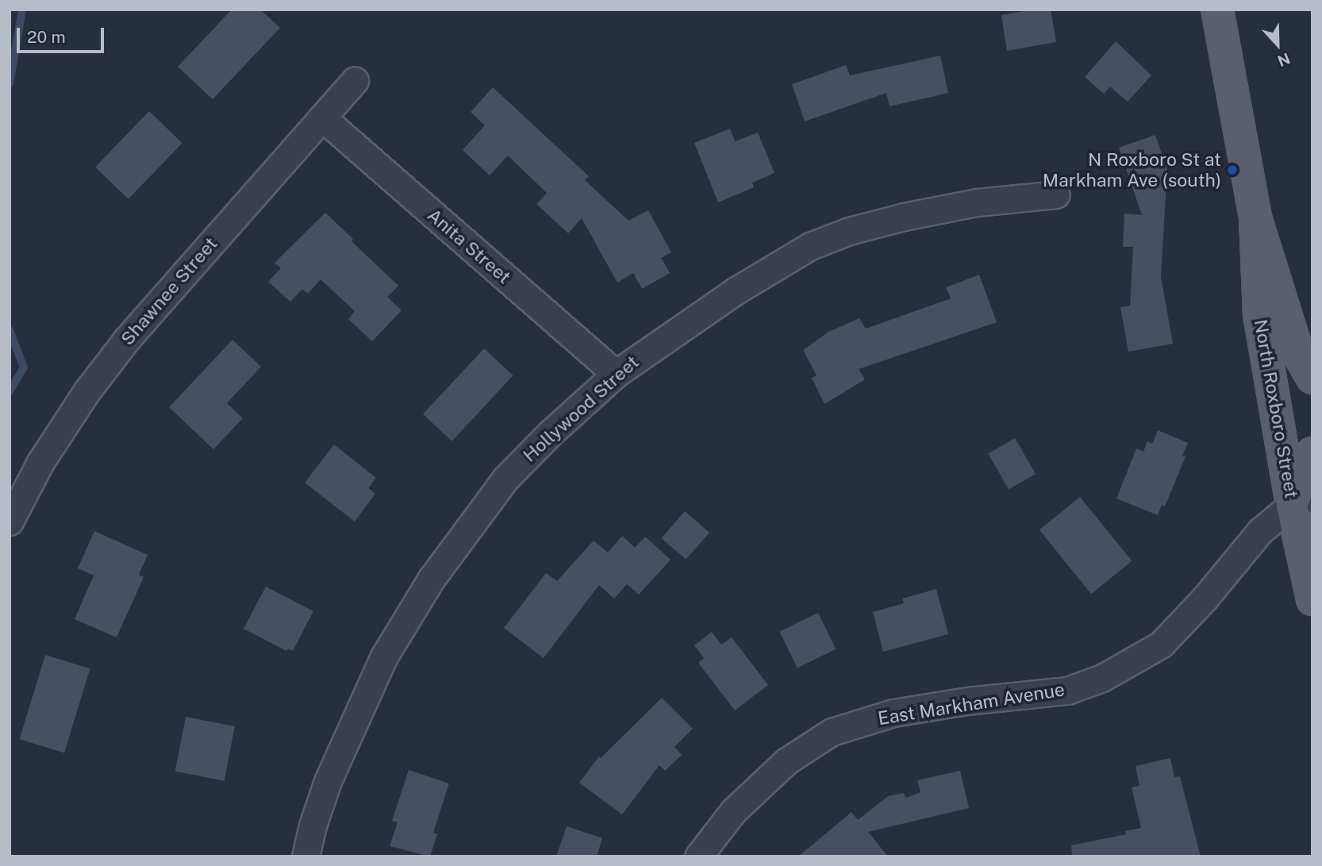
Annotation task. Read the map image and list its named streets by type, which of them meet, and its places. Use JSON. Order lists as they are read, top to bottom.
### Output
{
  "streets": {
    "main road": ["North Roxboro Street", "East Markham Avenue"],
    "street": ["Anita Street", "Shawnee Street", "Hollywood Street"]
  },
  "crossings": [
    ["Anita Street", "Shawnee Street"],
    ["Anita Street", "Hollywood Street"],
    ["North Roxboro Street", "East Markham Avenue"]
  ],
  "places": ["N Roxboro St at Markham Ave (south)"],
  "scale_bar": "20 m",
  "north": "bottom"
}
